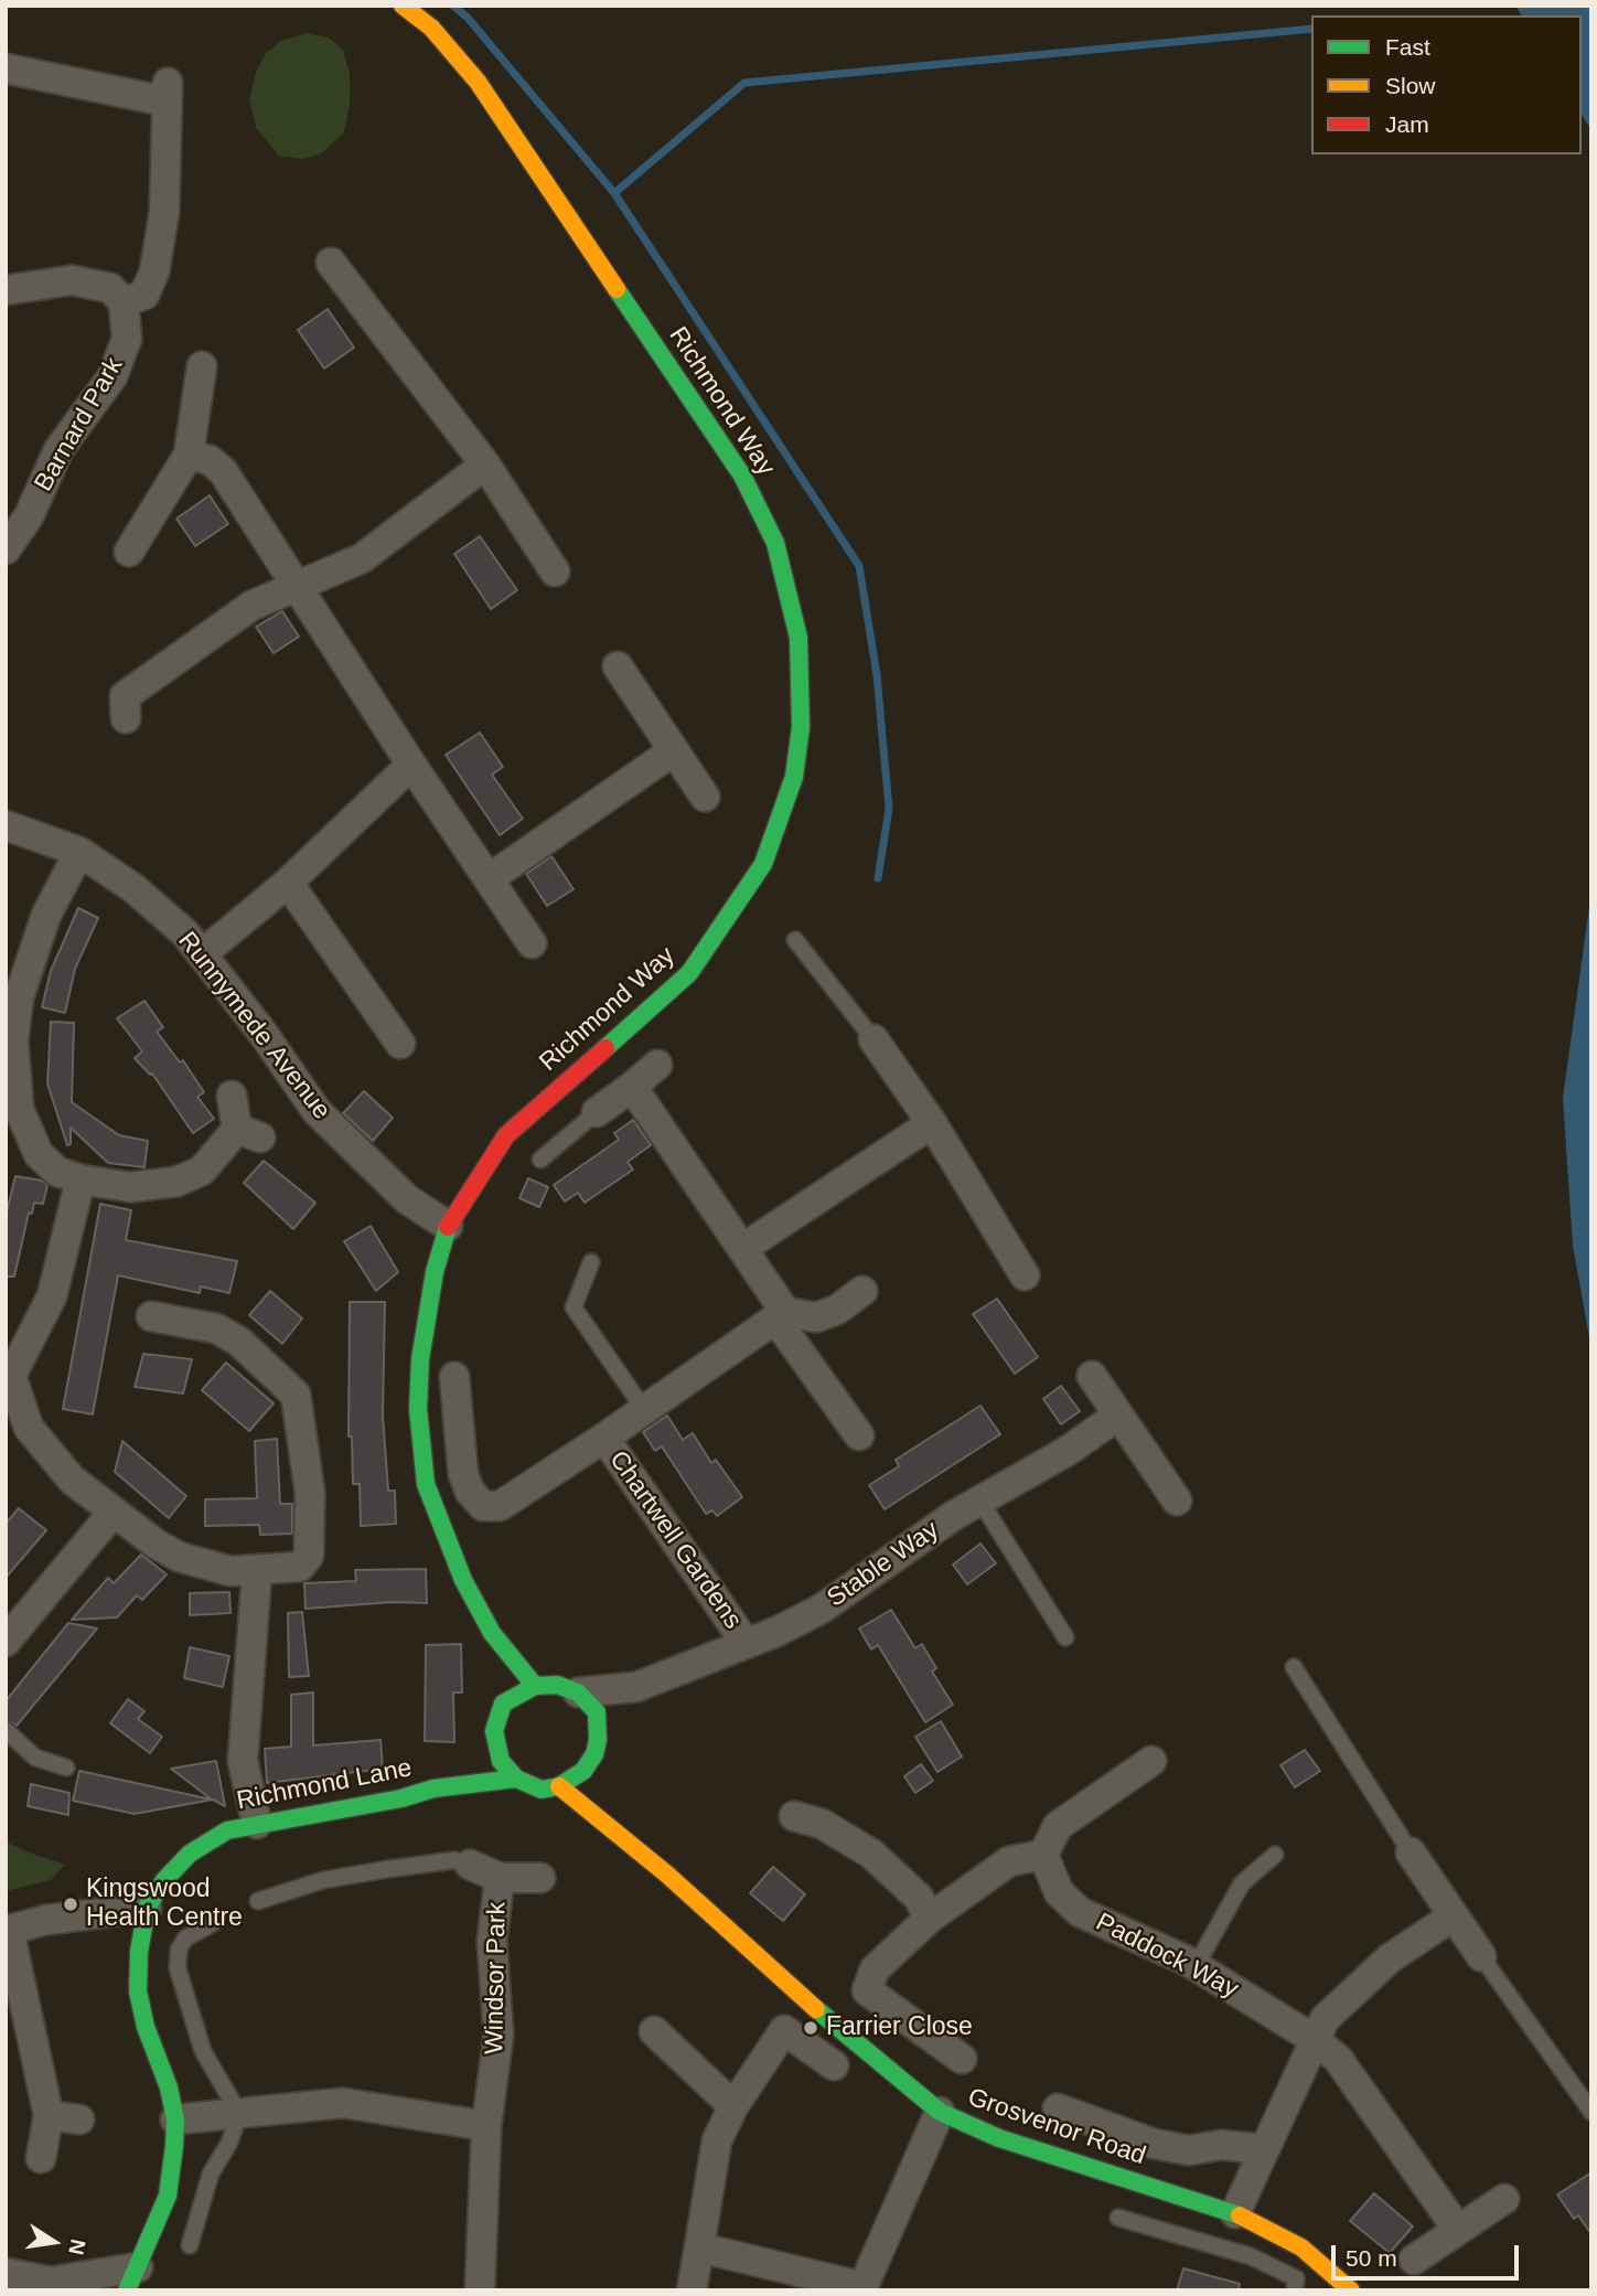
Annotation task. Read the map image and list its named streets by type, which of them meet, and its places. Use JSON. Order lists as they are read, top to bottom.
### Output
{
  "streets": {
    "street": [
      "Richmond Way",
      "Barnard Park",
      "Runnymede Avenue",
      "Chartwell Gardens",
      "Stable Way",
      "Richmond Lane",
      "Paddock Way",
      "Windsor Park",
      "Grosvenor Road"
    ]
  },
  "crossings": [
    ["Richmond Way", "Runnymede Avenue"],
    ["Richmond Way", "Stable Way"],
    ["Richmond Way", "Richmond Lane"],
    ["Richmond Way", "Grosvenor Road"],
    ["Chartwell Gardens", "Stable Way"],
    ["Stable Way", "Richmond Lane"],
    ["Stable Way", "Grosvenor Road"],
    ["Richmond Lane", "Grosvenor Road"]
  ],
  "places": ["Kingswood Health Centre", "Farrier Close"],
  "legend": ["Fast", "Slow", "Jam"],
  "scale_bar": "50 m",
  "north": "right"
}
